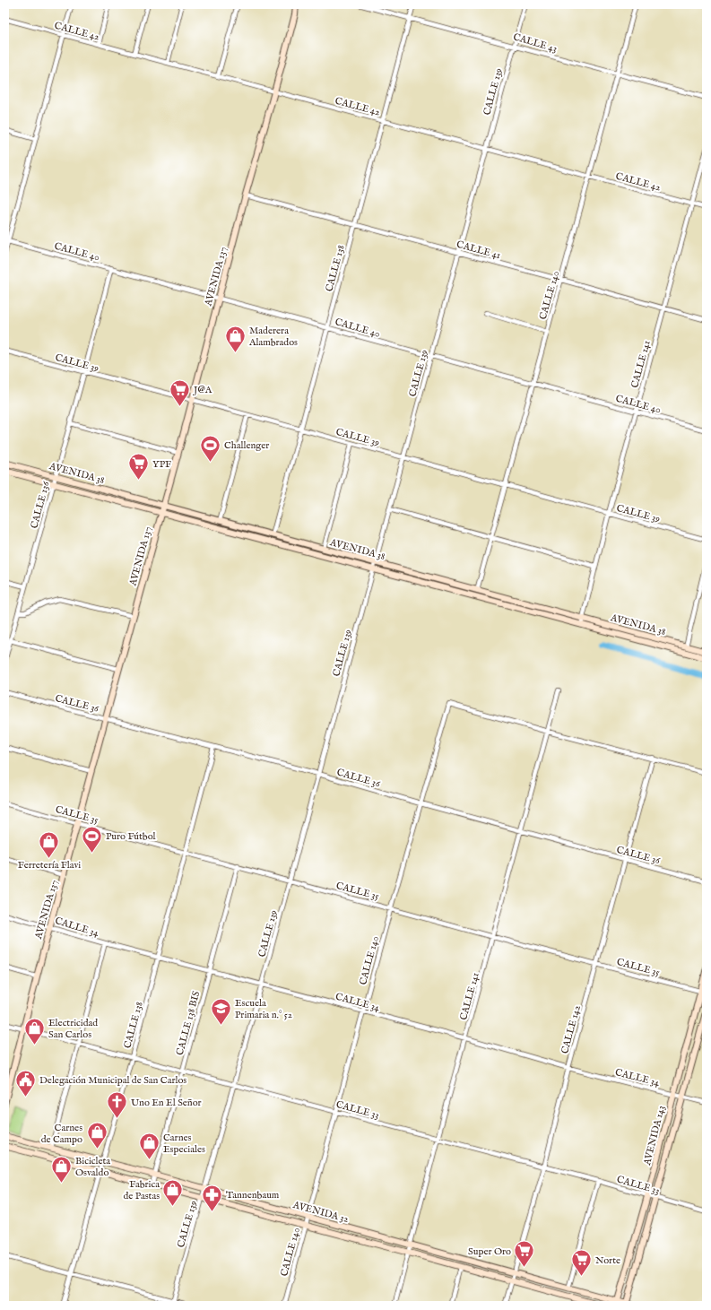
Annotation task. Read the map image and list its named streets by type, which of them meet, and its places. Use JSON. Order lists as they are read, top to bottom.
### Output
{
  "streets": {
    "main road": [
      "AVENIDA 137",
      "AVENIDA 38",
      "AVENIDA 143",
      "AVENIDA 32"
    ],
    "street": [
      "CALLE 42",
      "CALLE 43",
      "CALLE 139",
      "CALLE 41",
      "CALLE 40",
      "CALLE 138",
      "CALLE 140",
      "CALLE 39",
      "CALLE 141",
      "CALLE 136",
      "CALLE 36",
      "CALLE 35",
      "CALLE 34",
      "CALLE 138 BIS",
      "CALLE 142",
      "CALLE 33"
    ]
  },
  "crossings": [
    ["CALLE 42", "CALLE 139"],
    ["CALLE 42", "CALLE 138"],
    ["CALLE 42", "AVENIDA 137"],
    ["CALLE 42", "CALLE 140"],
    ["CALLE 42", "CALLE 141"],
    ["CALLE 43", "CALLE 139"],
    ["CALLE 43", "CALLE 138"],
    ["CALLE 43", "CALLE 140"],
    ["CALLE 139", "CALLE 41"],
    ["CALLE 139", "CALLE 40"],
    ["CALLE 139", "CALLE 39"],
    ["CALLE 139", "AVENIDA 38"],
    ["CALLE 139", "CALLE 36"],
    ["CALLE 139", "CALLE 35"],
    ["CALLE 139", "CALLE 34"],
    ["CALLE 139", "CALLE 33"],
    ["CALLE 139", "AVENIDA 32"],
    ["CALLE 41", "CALLE 138"],
    ["CALLE 41", "AVENIDA 137"],
    ["CALLE 41", "CALLE 140"],
    ["CALLE 41", "CALLE 141"],
    ["CALLE 40", "CALLE 138"],
    ["CALLE 40", "AVENIDA 137"],
    ["CALLE 40", "CALLE 140"],
    ["CALLE 40", "CALLE 141"],
    ["CALLE 40", "CALLE 136"],
    ["CALLE 138", "CALLE 39"],
    ["CALLE 138", "AVENIDA 38"],
    ["CALLE 138", "CALLE 36"],
    ["CALLE 138", "CALLE 35"],
    ["CALLE 138", "CALLE 34"],
    ["CALLE 138", "CALLE 33"],
    ["CALLE 138", "AVENIDA 32"],
    ["AVENIDA 137", "CALLE 39"],
    ["AVENIDA 137", "AVENIDA 38"],
    ["AVENIDA 137", "CALLE 36"],
    ["AVENIDA 137", "CALLE 35"],
    ["AVENIDA 137", "CALLE 34"],
    ["AVENIDA 137", "CALLE 33"],
    ["CALLE 140", "CALLE 39"],
    ["CALLE 140", "CALLE 141"],
    ["CALLE 140", "AVENIDA 38"],
    ["CALLE 140", "CALLE 36"],
    ["CALLE 140", "CALLE 35"],
    ["CALLE 140", "CALLE 34"],
    ["CALLE 140", "CALLE 33"],
    ["CALLE 140", "AVENIDA 32"],
    ["CALLE 39", "CALLE 141"],
    ["CALLE 39", "CALLE 136"],
    ["CALLE 141", "AVENIDA 38"],
    ["CALLE 141", "CALLE 36"],
    ["CALLE 141", "CALLE 35"],
    ["CALLE 141", "CALLE 34"],
    ["CALLE 141", "CALLE 33"],
    ["CALLE 141", "AVENIDA 32"],
    ["AVENIDA 38", "CALLE 136"],
    ["CALLE 36", "CALLE 142"],
    ["CALLE 35", "CALLE 138 BIS"],
    ["CALLE 35", "CALLE 142"],
    ["CALLE 35", "AVENIDA 143"],
    ["CALLE 34", "CALLE 138 BIS"],
    ["CALLE 34", "CALLE 142"],
    ["CALLE 34", "AVENIDA 143"],
    ["CALLE 138 BIS", "CALLE 33"],
    ["CALLE 138 BIS", "AVENIDA 32"],
    ["CALLE 142", "CALLE 33"],
    ["CALLE 142", "AVENIDA 32"],
    ["CALLE 33", "AVENIDA 143"],
    ["AVENIDA 143", "AVENIDA 32"]
  ],
  "places": {
    "shop": [
      "Maderera Alambrados",
      "Ferretería Flavi",
      "Electricidad San Carlos",
      "Carnes de Campo",
      "Carnes Especiales",
      "Bicicleta Osvaldo",
      "Fabrica de Pastas"
    ],
    "supermarket": [
      "J@A",
      "YPF",
      "Super Oro",
      "Norte"
    ],
    "sports": ["Challenger", "Puro Fútbol"],
    "school or university": ["Escuela Primaria n.° 52"],
    "public building": ["Delegación Municipal de San Carlos"],
    "church": ["Uno En El Señor"],
    "pharmacy": ["Tannenbaum"]
  }
}
